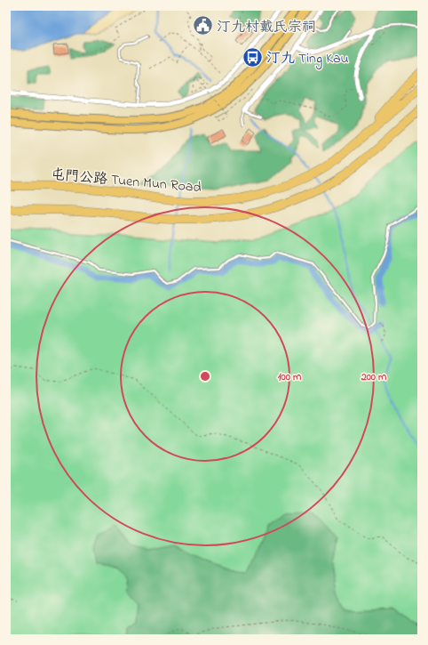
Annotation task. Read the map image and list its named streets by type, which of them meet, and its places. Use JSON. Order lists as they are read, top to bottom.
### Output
{
  "streets": {
    "highway": ["屯門公路 Tuen Mun Road"]
  },
  "places": {
    "public building": ["汀九村戴氏宗祠"],
    "bus stop": ["汀九 Ting Kau"]
  },
  "rings": ["100 m", "200 m"]
}
